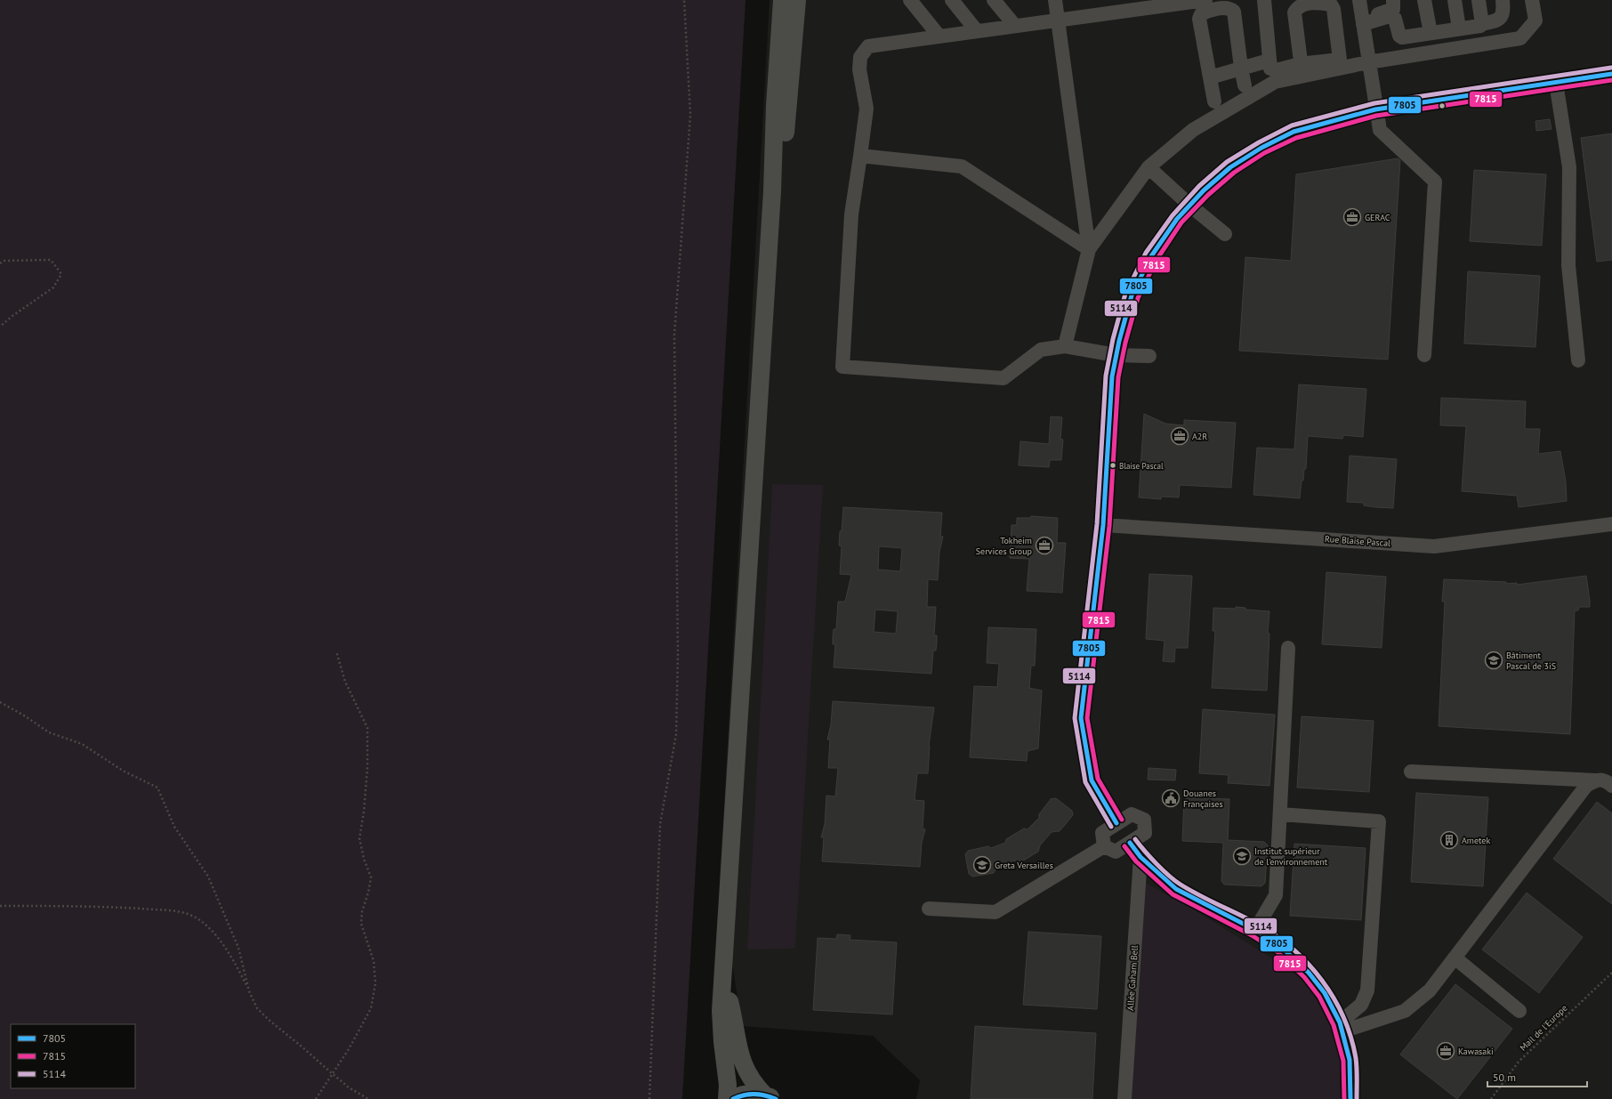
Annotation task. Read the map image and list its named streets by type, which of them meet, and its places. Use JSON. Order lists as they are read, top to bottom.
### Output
{
  "streets": {
    "street": ["Rue Blaise Pascal", "Allée Gaham Bell"],
    "path": ["Mail de l'Europe"]
  },
  "places": {
    "office": [
      "GERAC",
      "A2R",
      "Tokheim Services Group",
      "Kawasaki"
    ],
    "other": ["Blaise Pascal"],
    "school or university": ["Bâtiment Pascal de 3iS", "Institut supérieur de l'environnement", "Greta Versailles"],
    "public building": ["Douanes Françaises"],
    "building": ["Ametek"]
  },
  "lines": ["transit line 5114", "transit line 7805", "transit line 7815"],
  "legend": ["7805", "7815", "5114"],
  "scale_bar": "50 m"
}
